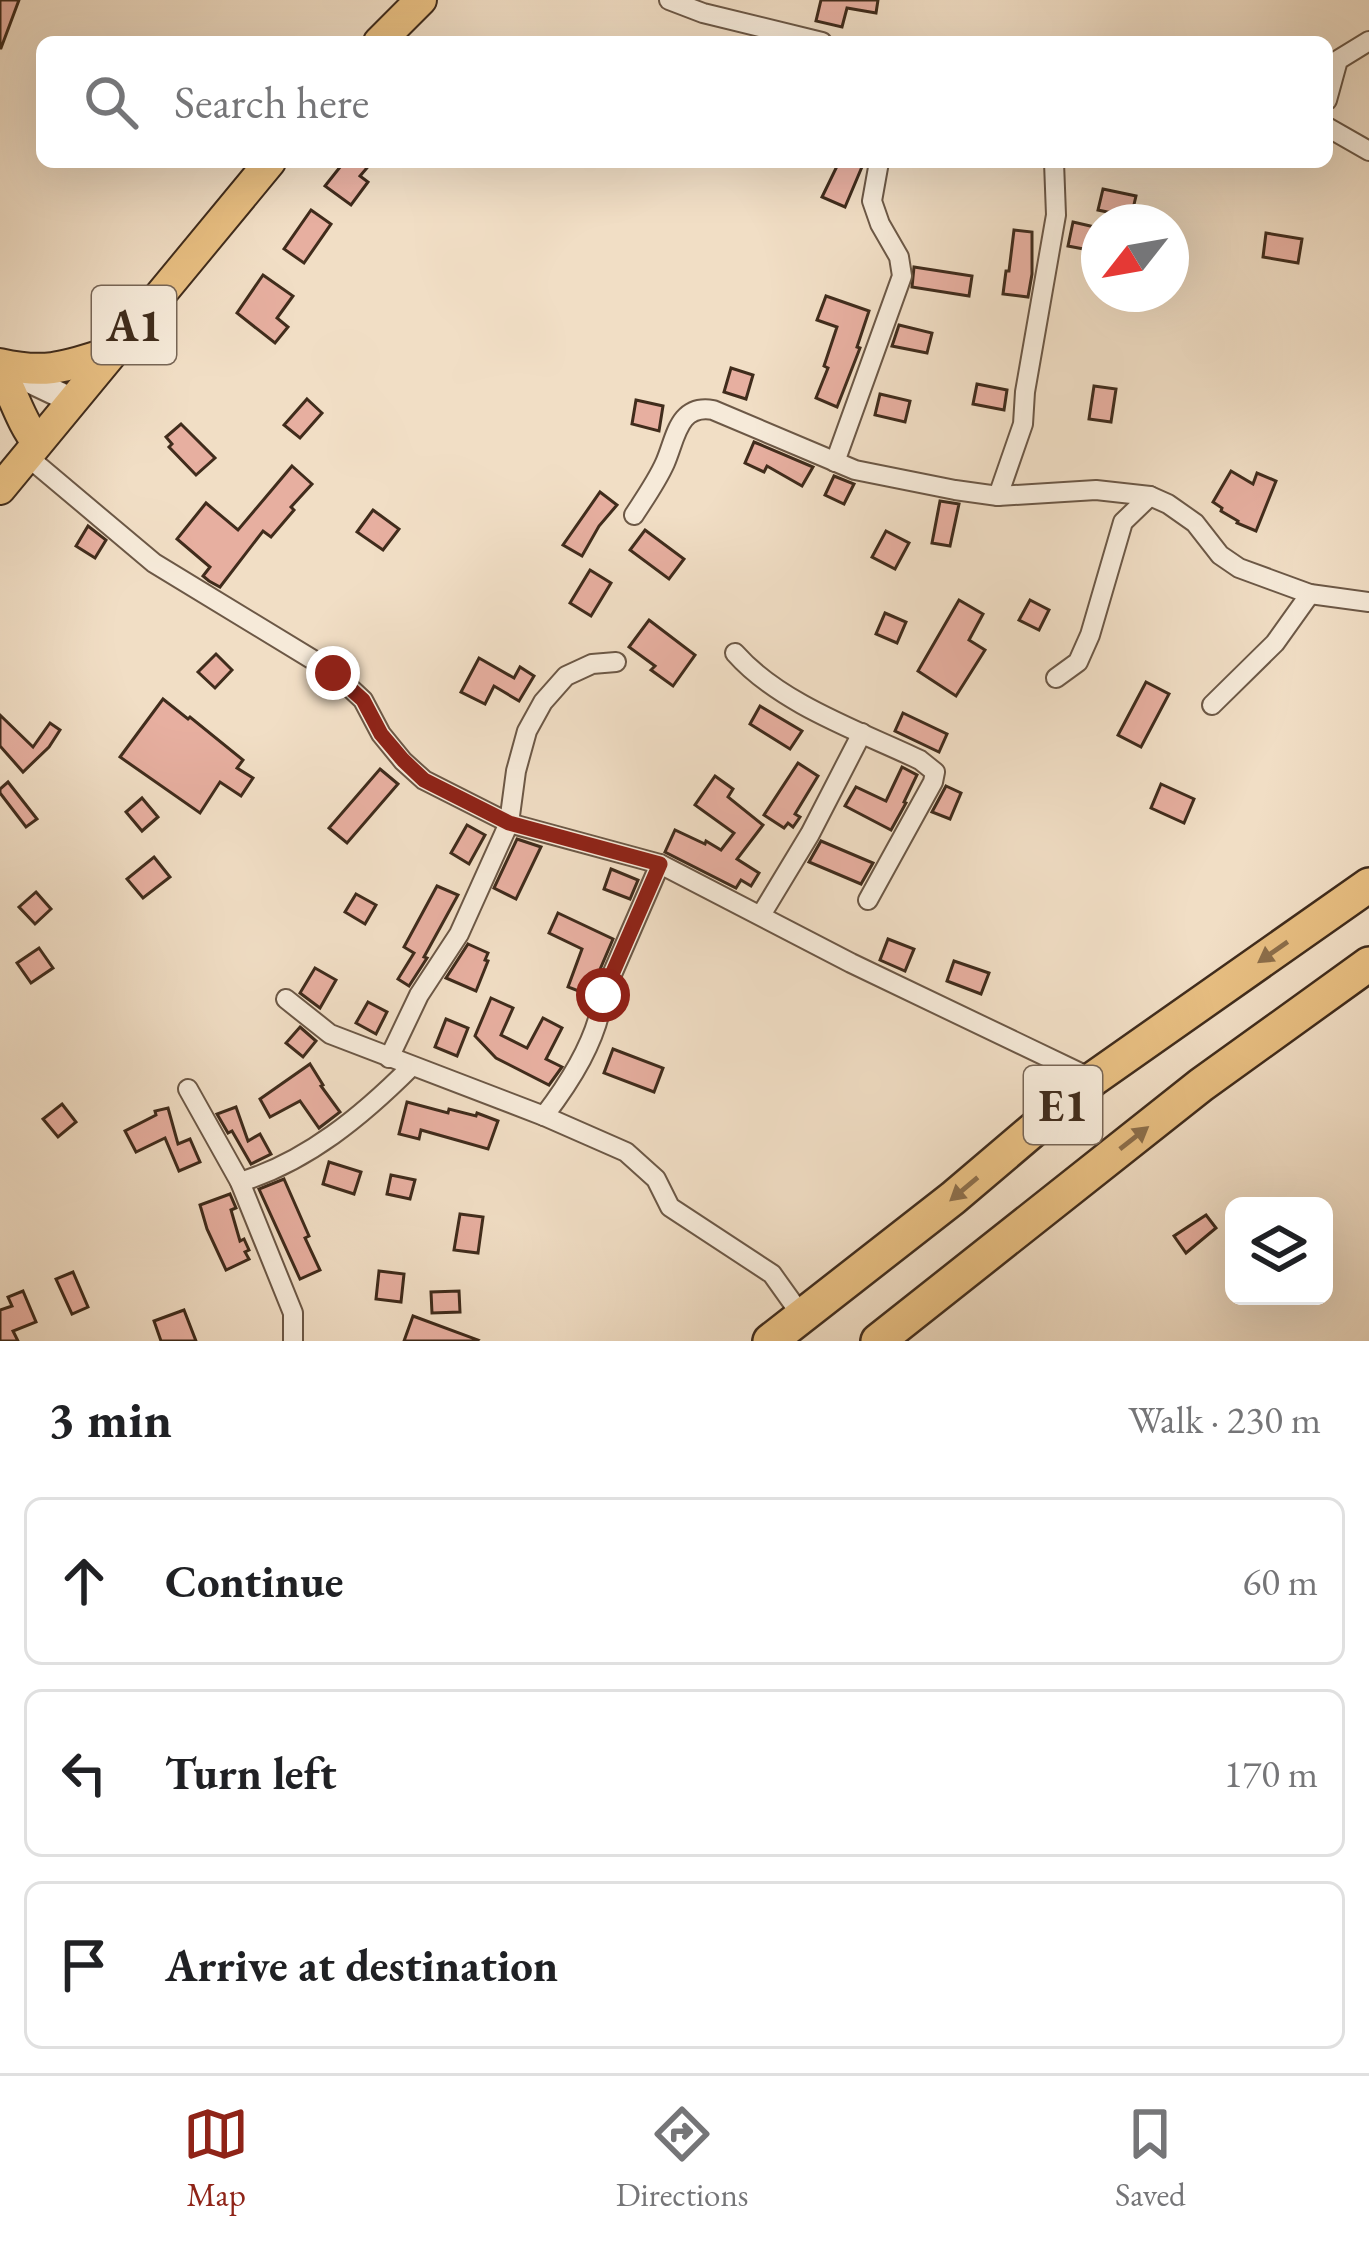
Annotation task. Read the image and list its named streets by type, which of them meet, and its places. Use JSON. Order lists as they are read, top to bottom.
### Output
{
  "streets": {
    "highway": ["A1", "E1"]
  },
  "north": "bottom left",
  "page": {
    "search": "Search here",
    "heading": ["3 min", "Walk · 230 m"],
    "list": [
      ["Continue", "60 m"],
      ["Turn left", "170 m"],
      "Arrive at destination"
    ],
    "nav": ["Map", "Directions", "Saved"]
  }
}
